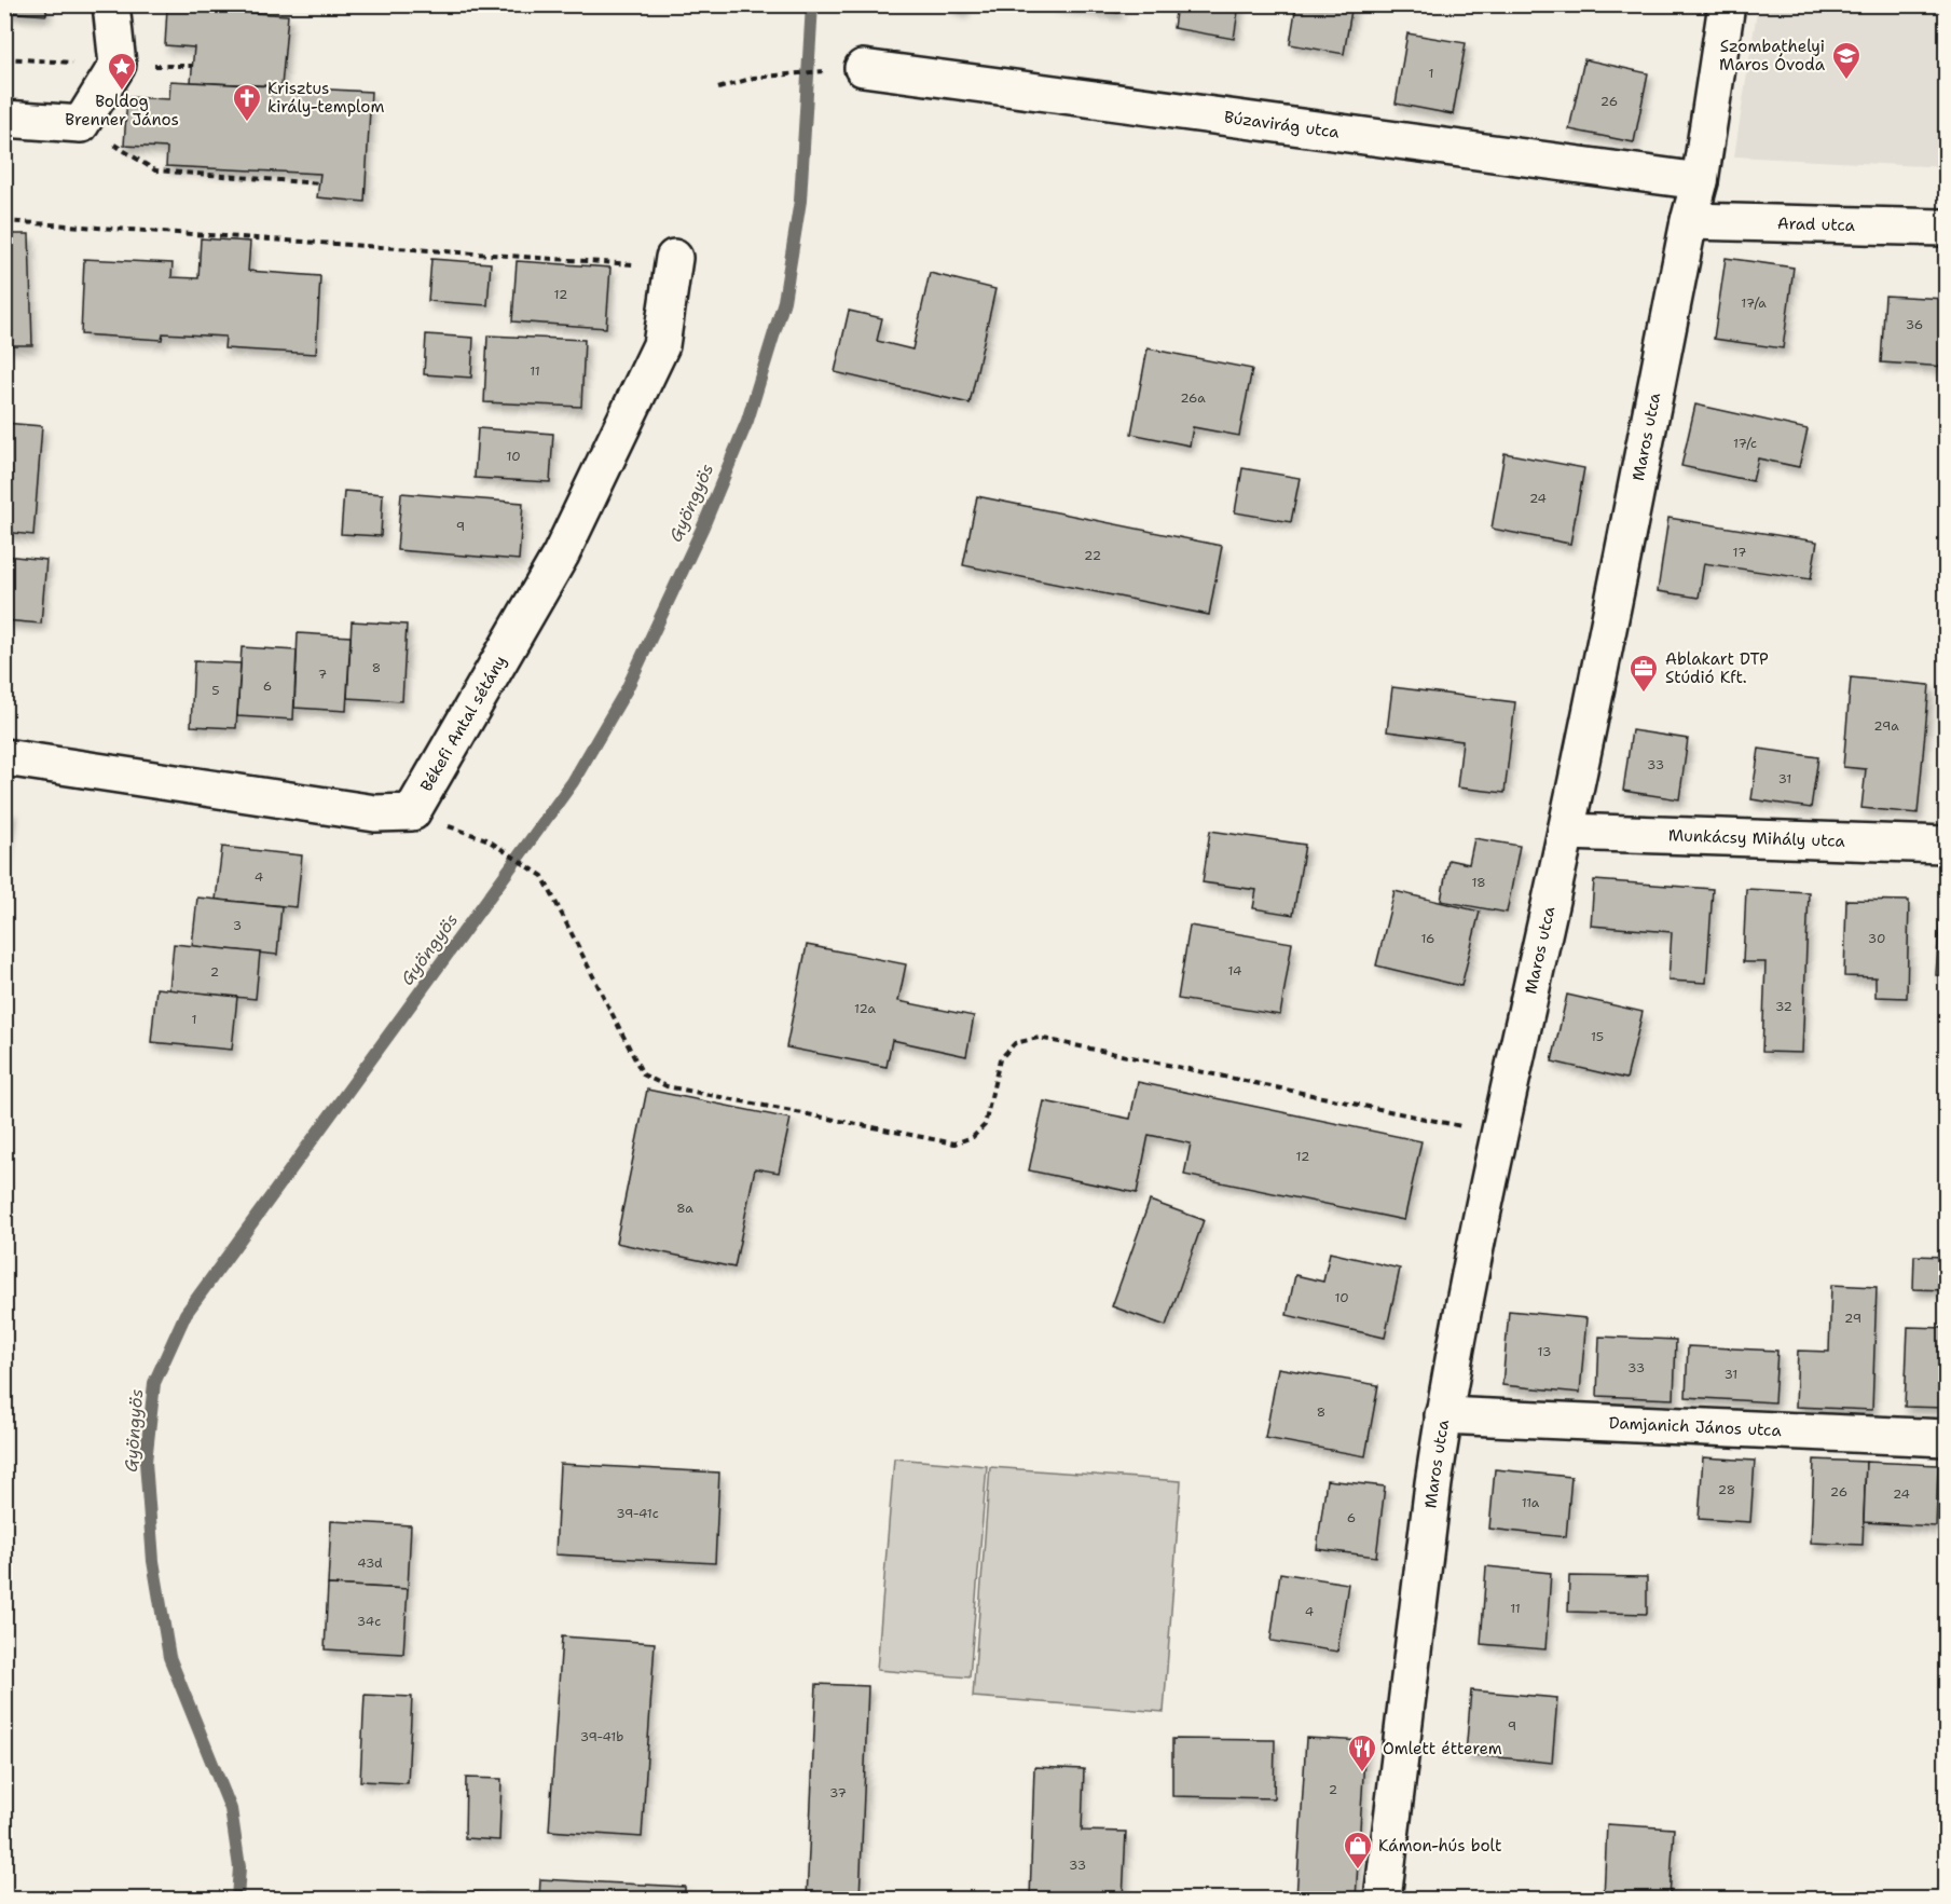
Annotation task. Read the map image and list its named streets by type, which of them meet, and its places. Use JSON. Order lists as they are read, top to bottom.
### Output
{
  "streets": {
    "street": [
      "Búzavirág utca",
      "Arad utca",
      "Maros utca",
      "Békefi Antal sétány",
      "Munkácsy Mihály utca",
      "Damjanich János utca"
    ]
  },
  "crossings": [
    ["Búzavirág utca", "Maros utca"],
    ["Arad utca", "Maros utca"],
    ["Maros utca", "Munkácsy Mihály utca"],
    ["Maros utca", "Damjanich János utca"]
  ],
  "water": ["Gyöngyös"],
  "places": {
    "school or university": ["Szombathelyi Maros Óvoda"],
    "place": ["Boldog Brenner János"],
    "church": ["Krisztus király-templom"],
    "office": ["Ablakart DTP Stúdió Kft."],
    "restaurant": ["Omlett étterem"],
    "shop": ["Kámon-hús bolt"]
  },
  "house_numbers": [
    "1",
    "26",
    "12",
    "17/a",
    "36",
    "11",
    "26a",
    "17/c",
    "10",
    "24",
    "9",
    "17",
    "22",
    "8",
    "7",
    "6",
    "5",
    "29a",
    "33",
    "31",
    "4",
    "18",
    "3",
    "16",
    "30",
    "14",
    "2",
    "32",
    "12a",
    "1",
    "15",
    "12",
    "8a",
    "10",
    "29",
    "13",
    "33",
    "31",
    "8",
    "28",
    "26",
    "24",
    "11a",
    "39-41c",
    "6",
    "43d",
    "11",
    "4",
    "34c",
    "9",
    "39-41b",
    "2",
    "37",
    "33"
  ]
}
